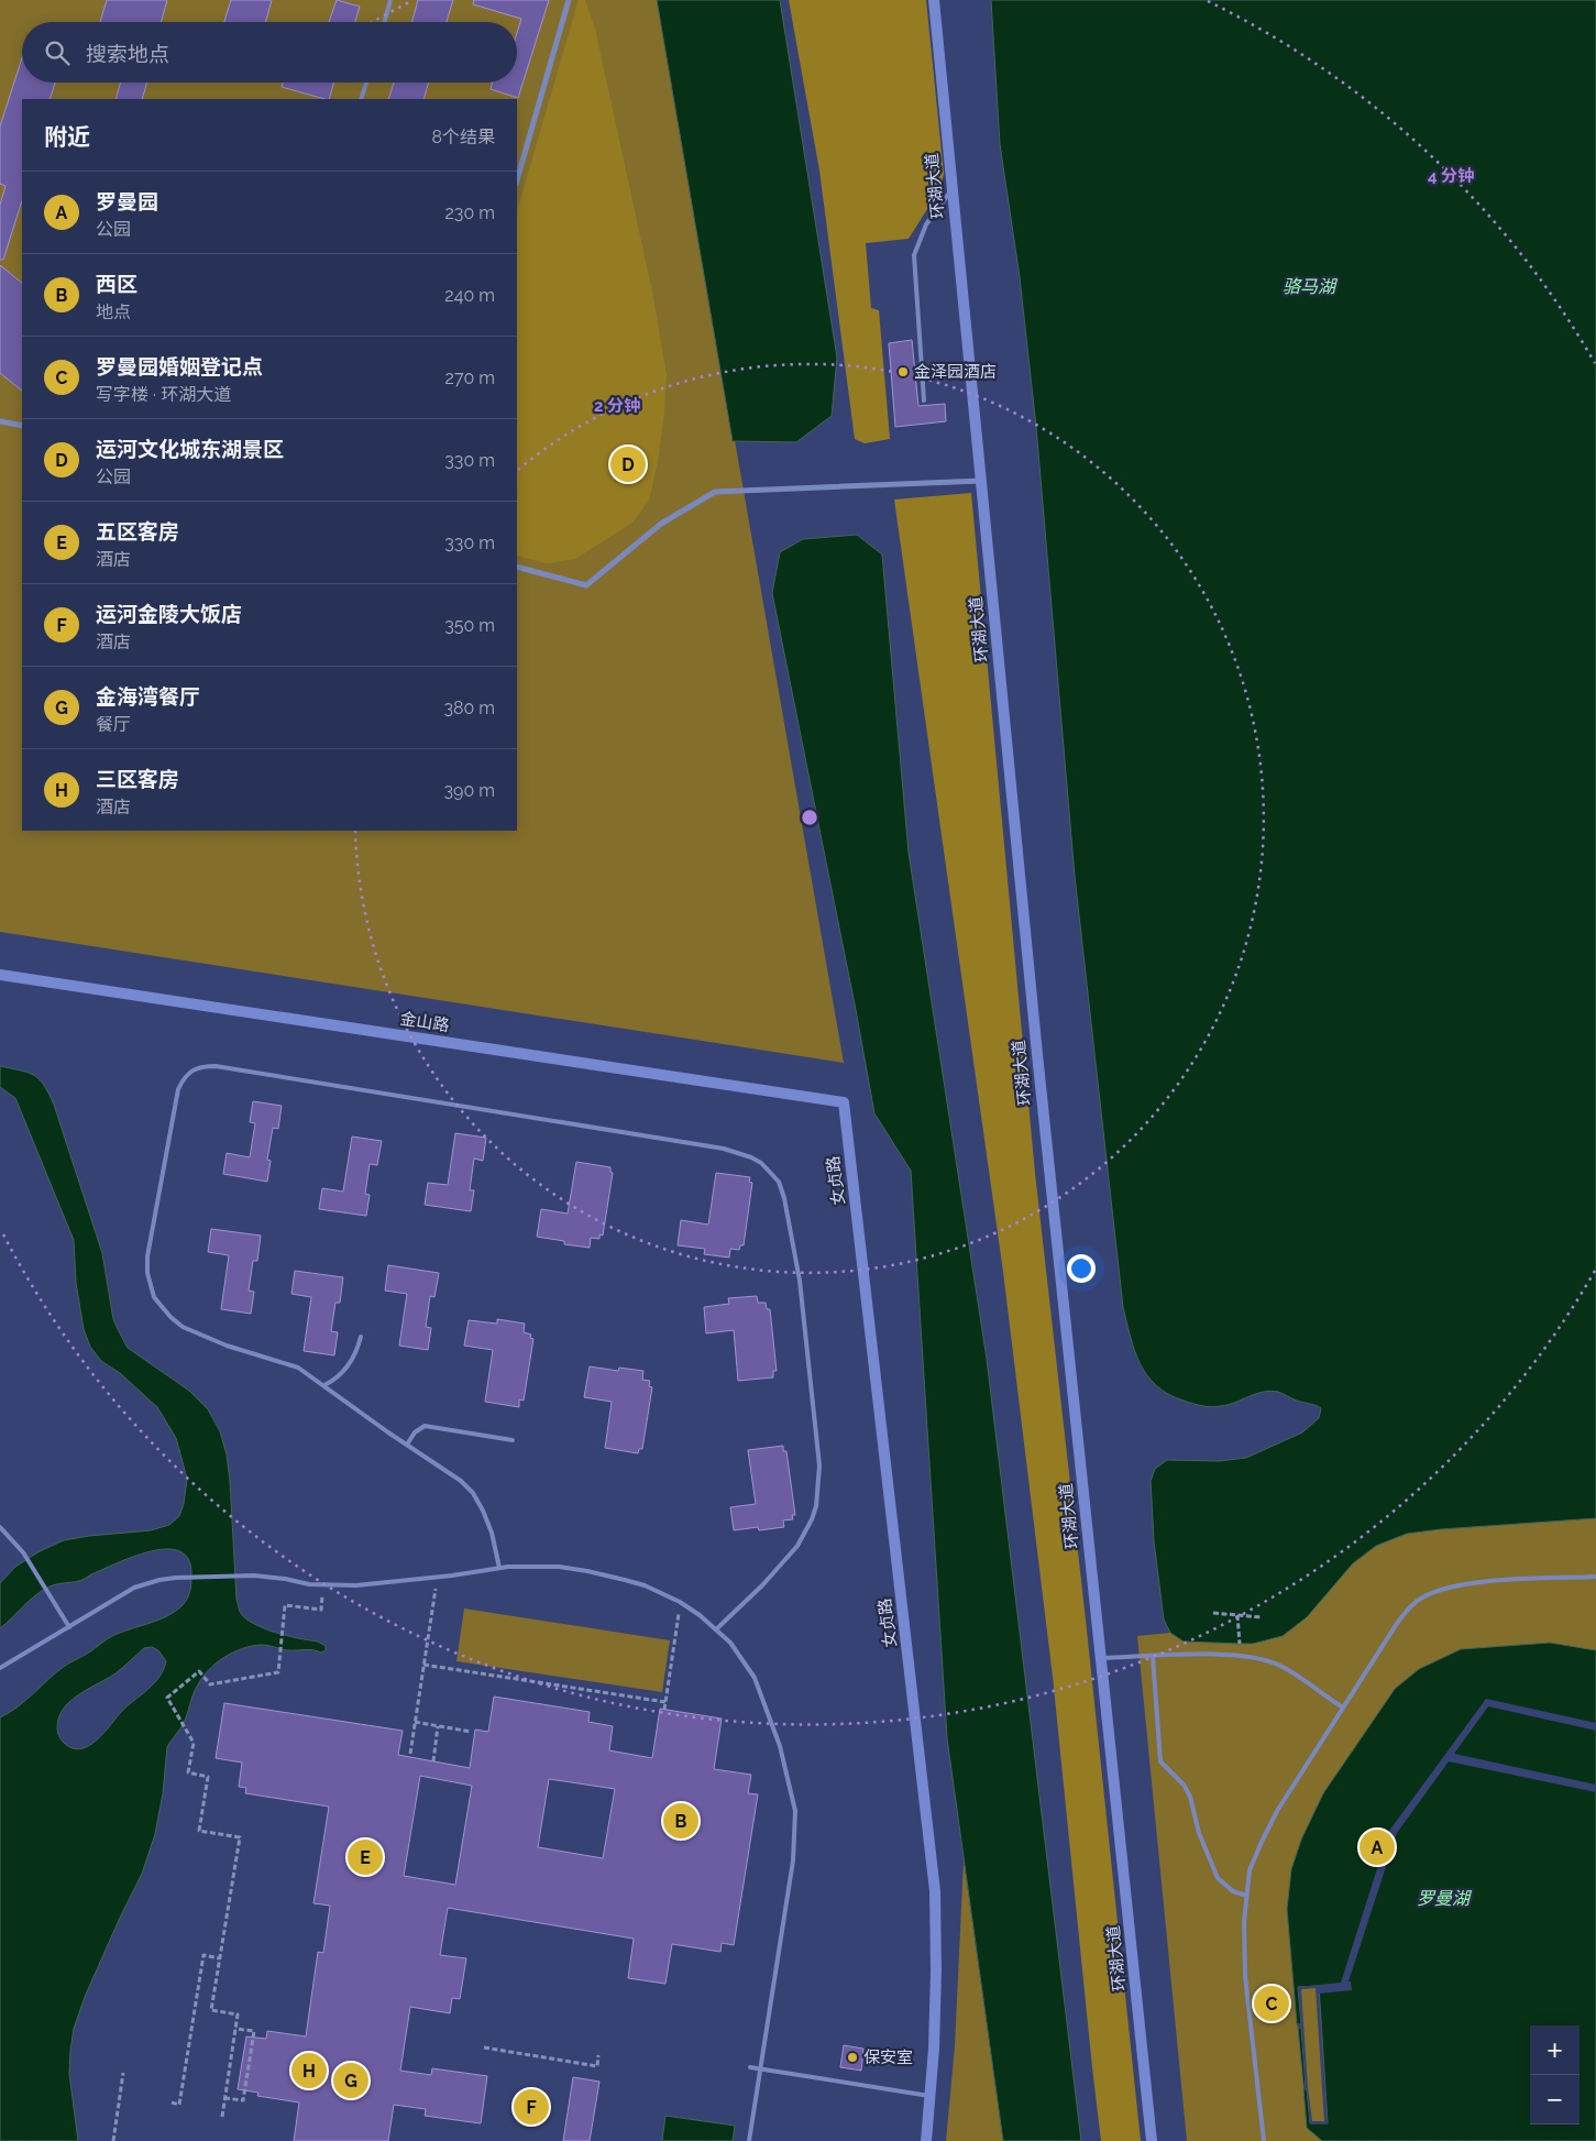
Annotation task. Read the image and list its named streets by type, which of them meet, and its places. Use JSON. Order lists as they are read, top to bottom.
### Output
{
  "streets": {
    "main road": ["环湖大道", "金山路", "女贞路"]
  },
  "crossings": [
    ["金山路", "女贞路"]
  ],
  "water": ["骆马湖", "罗曼湖"],
  "places": ["金泽园酒店", "保安室"],
  "page": {
    "search": "搜索地点",
    "heading": ["附近", "8个结果"],
    "list": [
      {
        "mark": "A",
        "name": "罗曼园",
        "note": "公园",
        "value": "230 m"
      },
      {
        "mark": "B",
        "name": "西区",
        "note": "地点",
        "value": "240 m"
      },
      {
        "mark": "C",
        "name": "罗曼园婚姻登记点",
        "note": "写字楼 · 环湖大道",
        "value": "270 m"
      },
      {
        "mark": "D",
        "name": "运河文化城东湖景区",
        "note": "公园",
        "value": "330 m"
      },
      {
        "mark": "E",
        "name": "五区客房",
        "note": "酒店",
        "value": "330 m"
      },
      {
        "mark": "F",
        "name": "运河金陵大饭店",
        "note": "酒店",
        "value": "350 m"
      },
      {
        "mark": "G",
        "name": "金海湾餐厅",
        "note": "餐厅",
        "value": "380 m"
      },
      {
        "mark": "H",
        "name": "三区客房",
        "note": "酒店",
        "value": "390 m"
      }
    ],
    "pins": [
      "D",
      "B",
      "A",
      "E",
      "C",
      "H",
      "G",
      "F"
    ],
    "map_buttons": ["+", "−"]
  },
  "rings": ["4 分钟", "2 分钟"]
}
